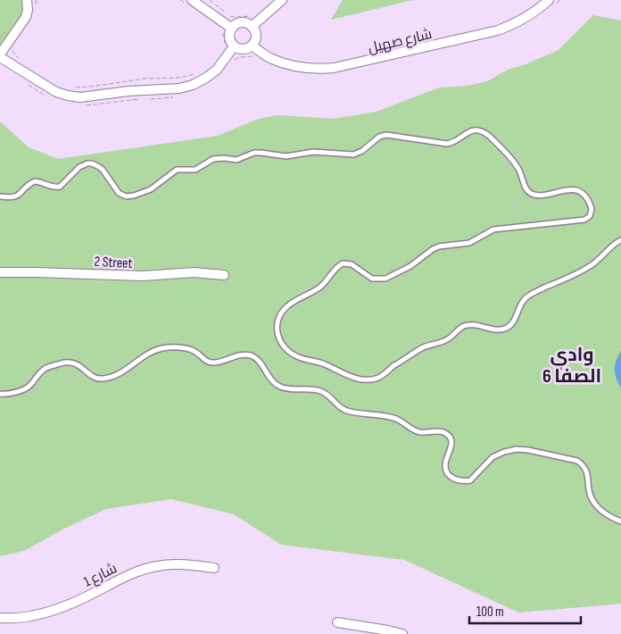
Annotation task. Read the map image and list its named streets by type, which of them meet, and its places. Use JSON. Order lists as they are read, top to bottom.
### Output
{
  "streets": {
    "street": ["شارع صهيل", "2 Street", "شارع 1"]
  },
  "districts": ["وادي الصفا 6"],
  "scale_bar": "100 m"
}
